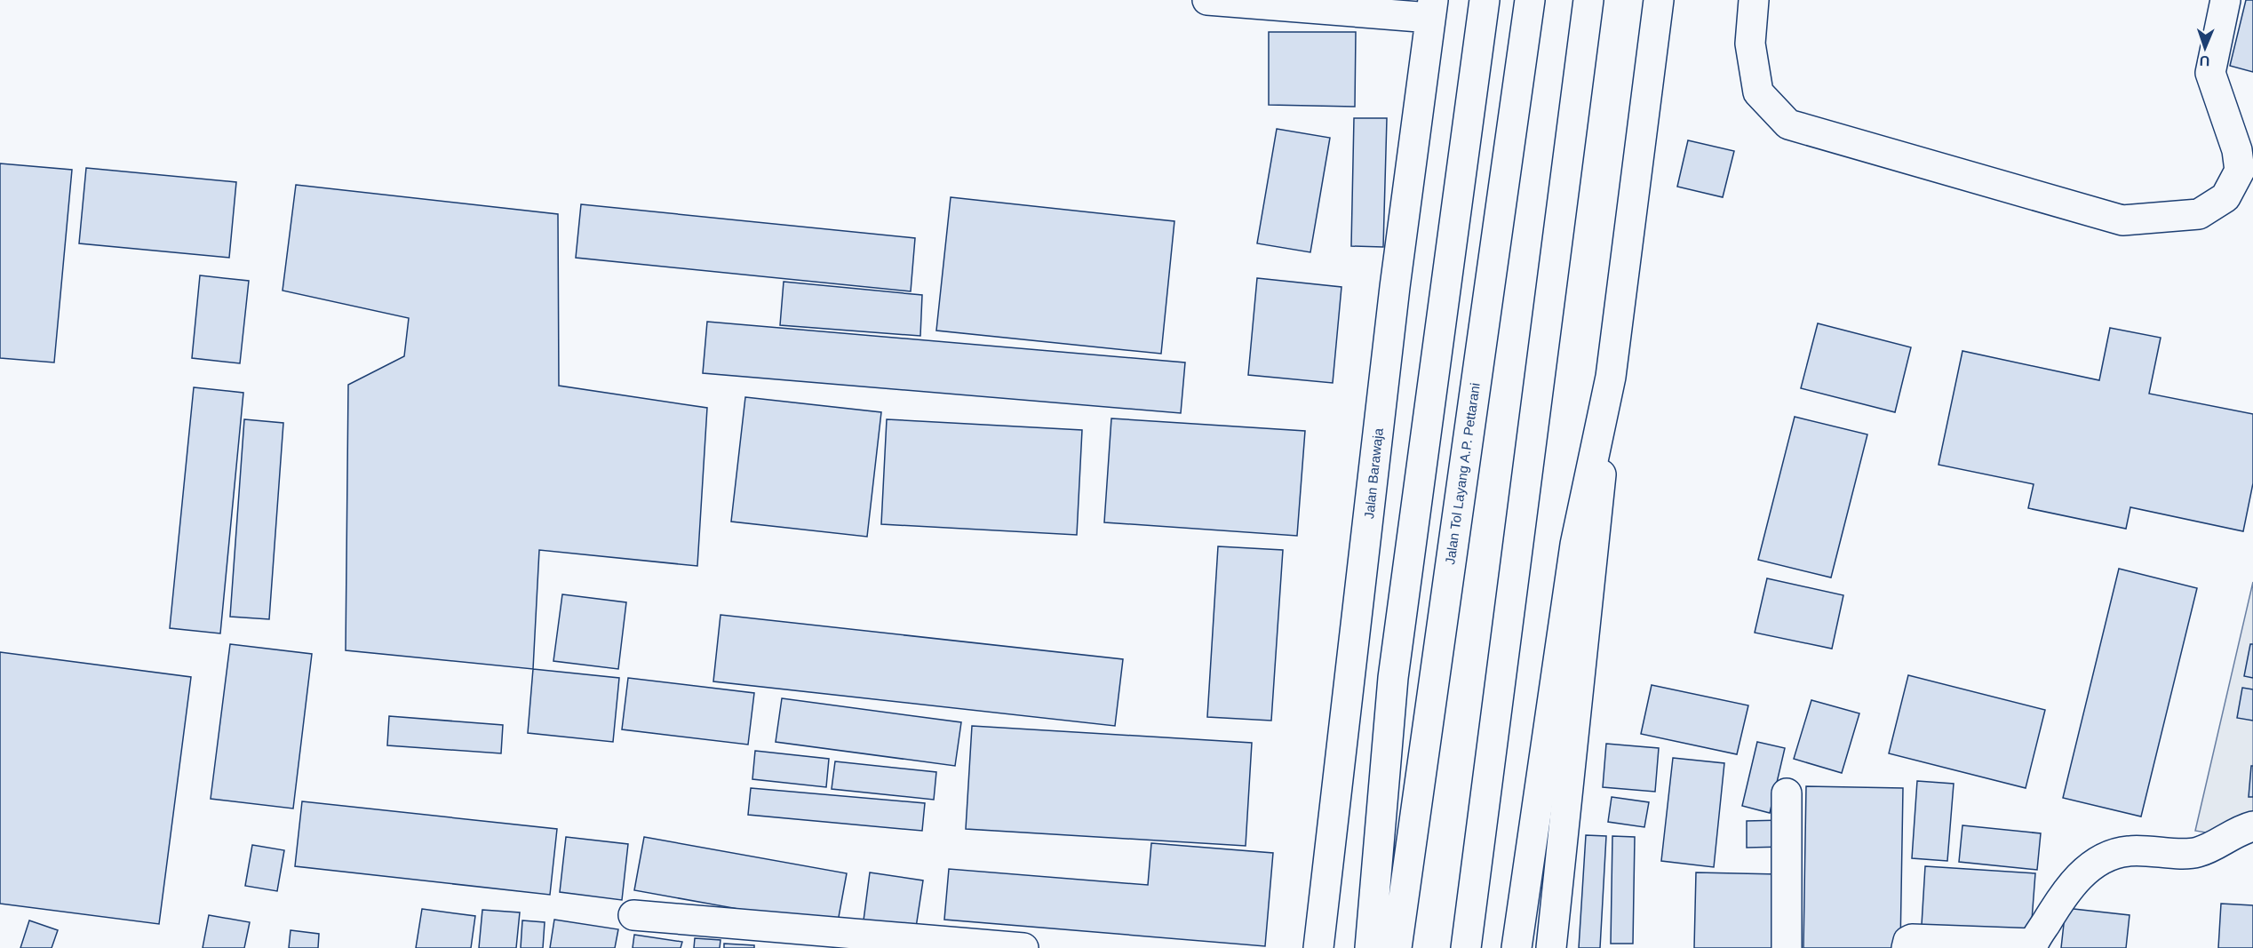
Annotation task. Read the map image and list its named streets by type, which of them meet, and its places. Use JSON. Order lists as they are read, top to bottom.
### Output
{
  "streets": {
    "main road": ["Jalan Barawaja", "Jalan Tol Layang A.P. Pettarani"]
  },
  "north": "bottom"
}
